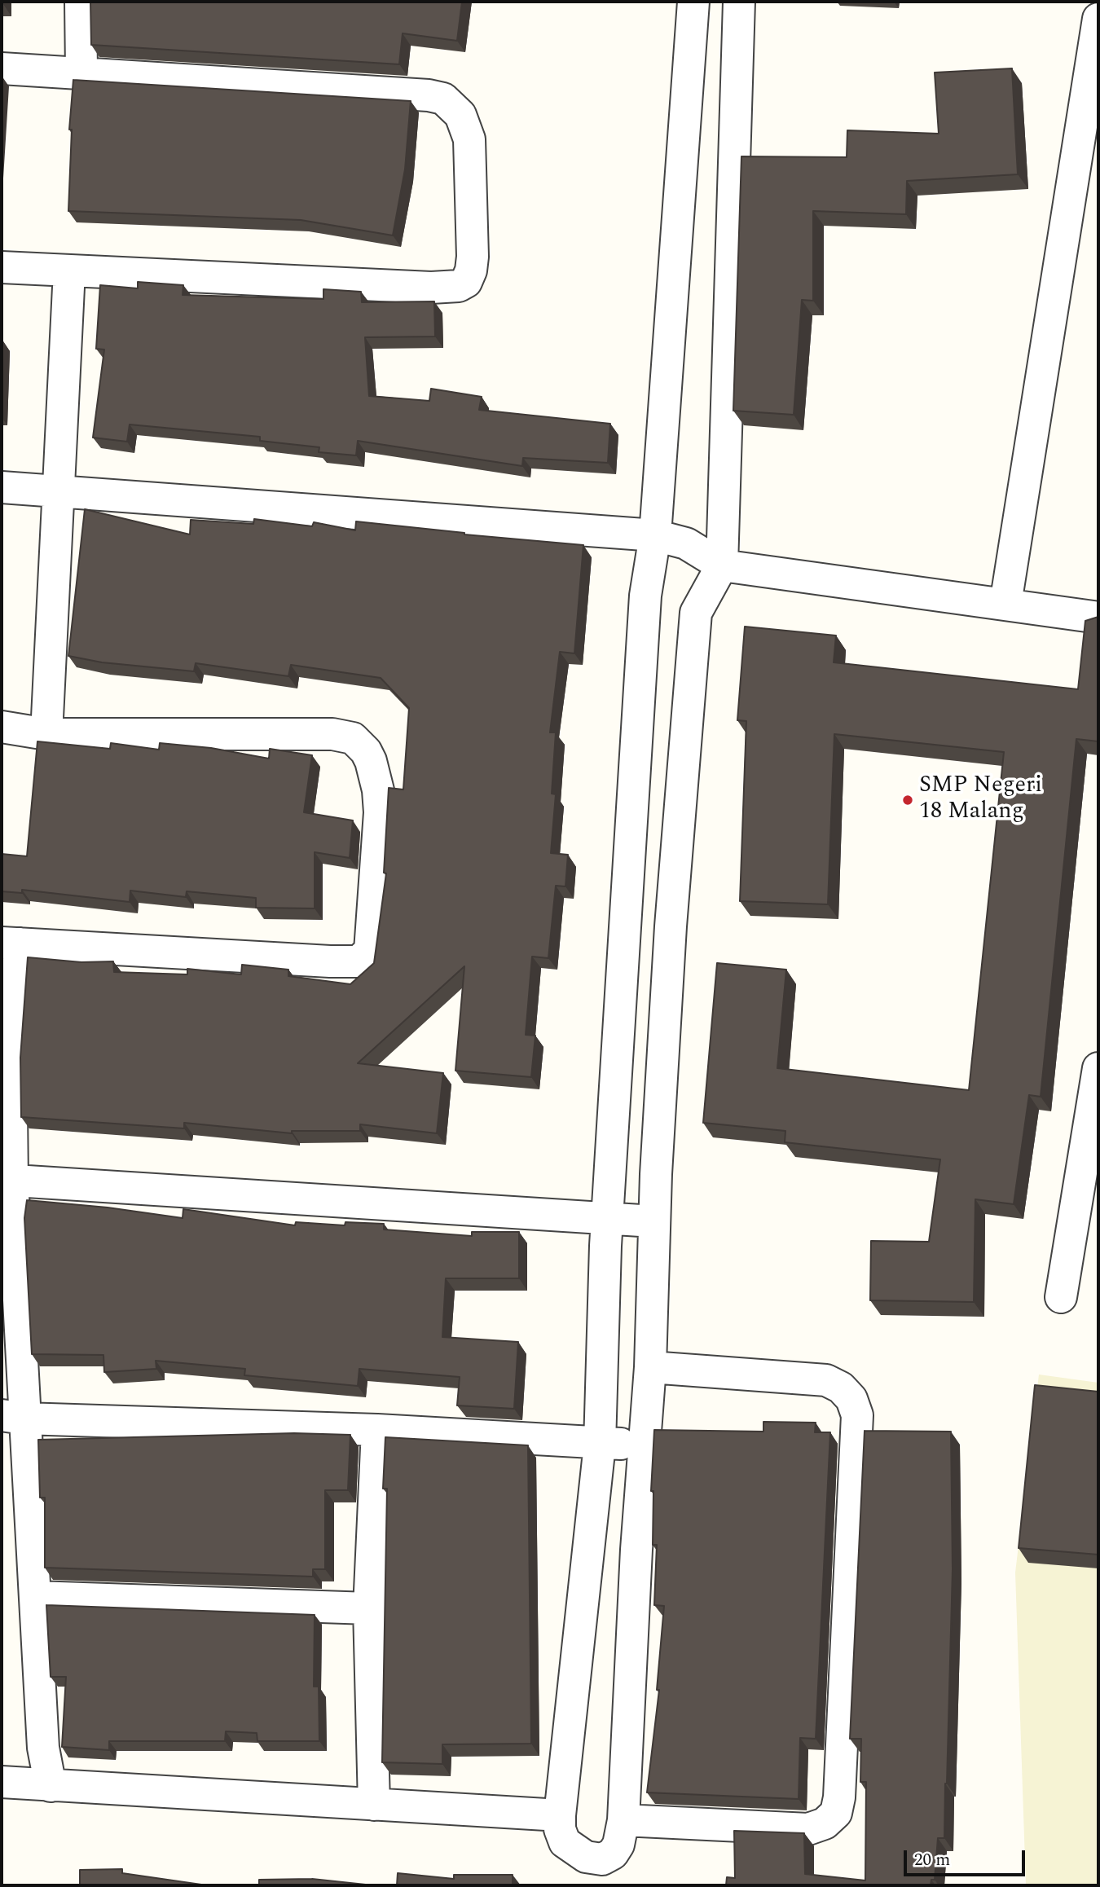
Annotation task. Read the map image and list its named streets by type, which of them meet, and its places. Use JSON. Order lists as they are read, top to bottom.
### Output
{
  "places": ["SMP Negeri 18 Malang"],
  "scale_bar": "20 m"
}
